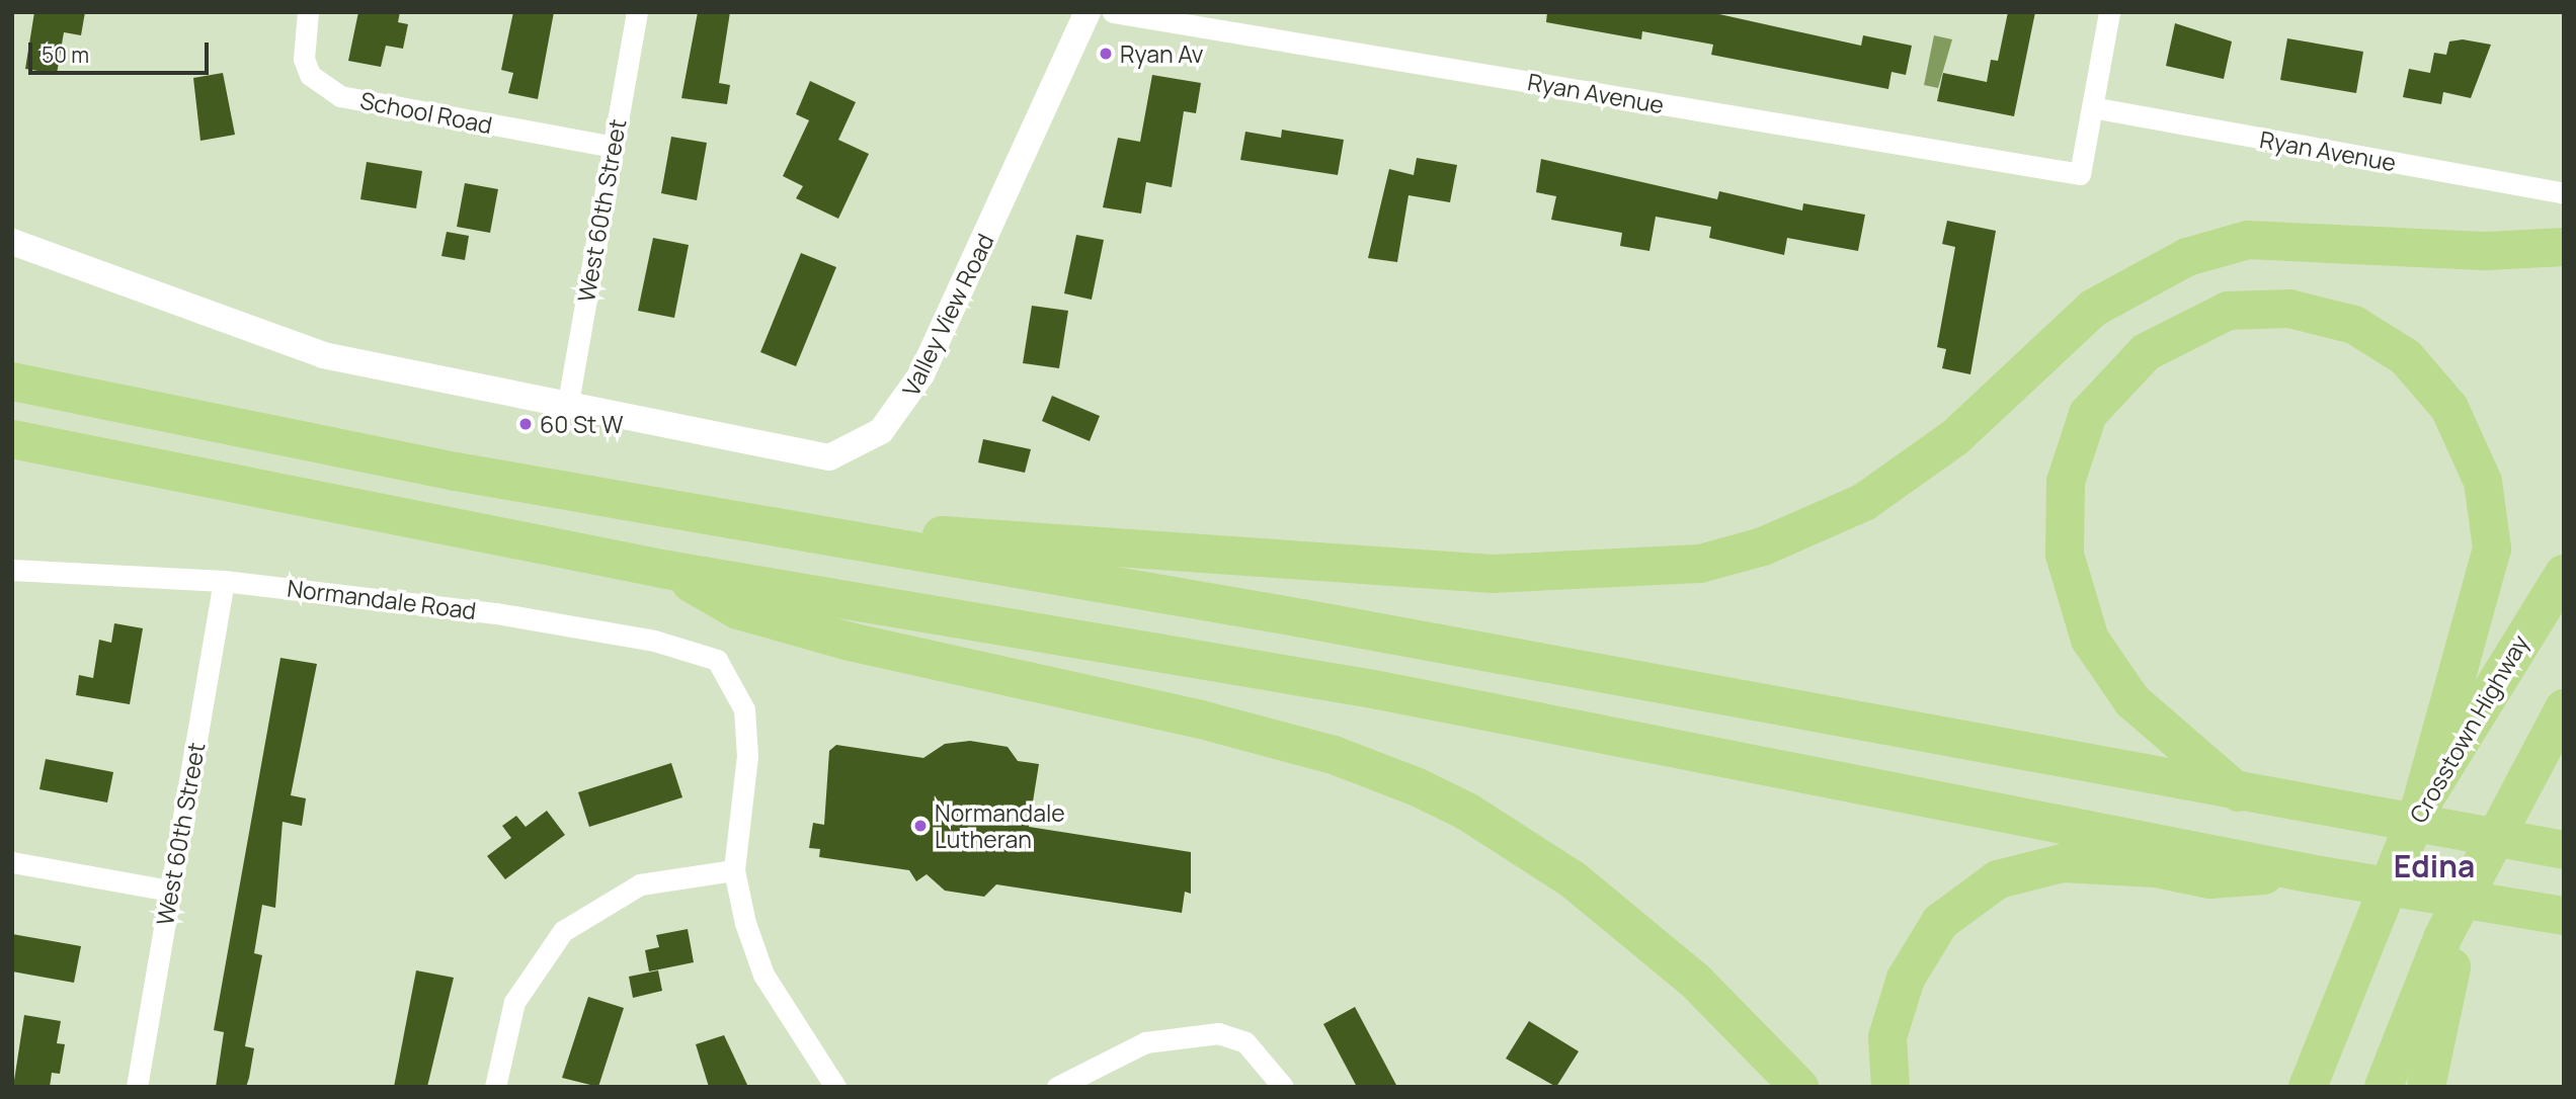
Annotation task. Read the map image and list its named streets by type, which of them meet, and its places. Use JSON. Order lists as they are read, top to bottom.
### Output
{
  "streets": {
    "highway": ["Crosstown Highway"],
    "street": [
      "Ryan Avenue",
      "School Road",
      "West 60th Street",
      "Valley View Road",
      "Normandale Road"
    ]
  },
  "crossings": [
    ["School Road", "West 60th Street"],
    ["West 60th Street", "Valley View Road"],
    ["West 60th Street", "Normandale Road"]
  ],
  "districts": ["Edina"],
  "places": ["Ryan Av", "60 St W", "Normandale Lutheran"],
  "scale_bar": "50 m"
}
